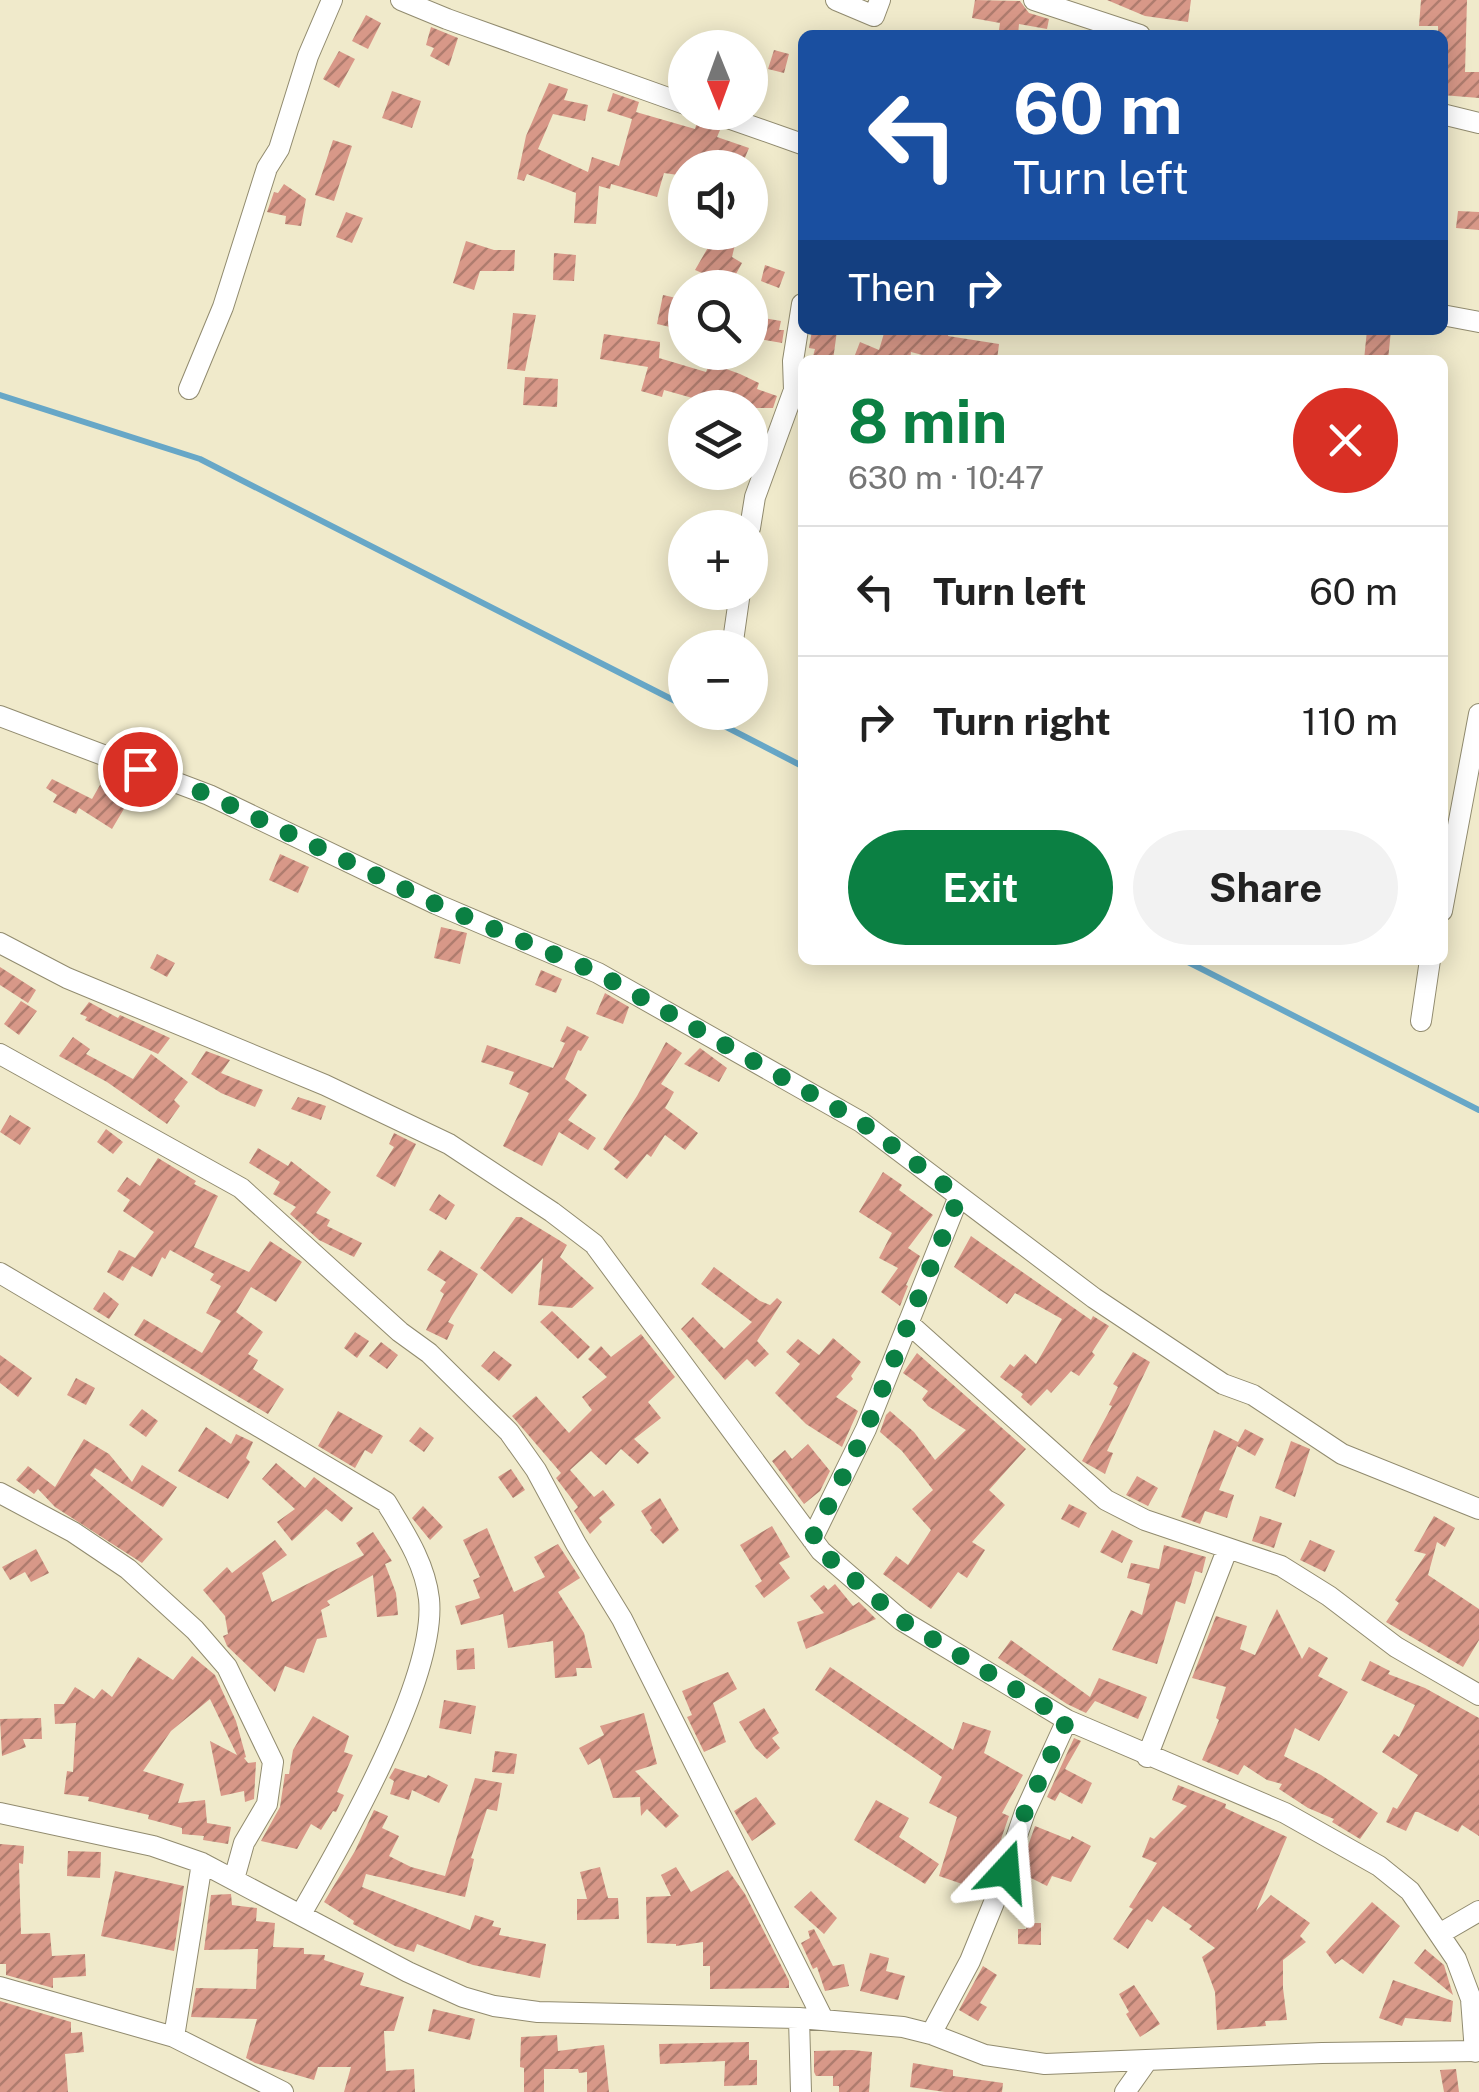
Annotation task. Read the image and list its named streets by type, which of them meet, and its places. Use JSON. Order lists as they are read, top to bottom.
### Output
{
  "north": "bottom",
  "page": {
    "map_buttons": ["+", "−"],
    "turn": ["60 m", "Turn left"],
    "then": "Then",
    "heading": ["8 min", "630 m · 10:47"],
    "list": [
      {
        "name": "Turn left",
        "value": "60 m"
      },
      {
        "name": "Turn right",
        "value": "110 m"
      }
    ],
    "buttons": ["Exit", "Share"]
  }
}
